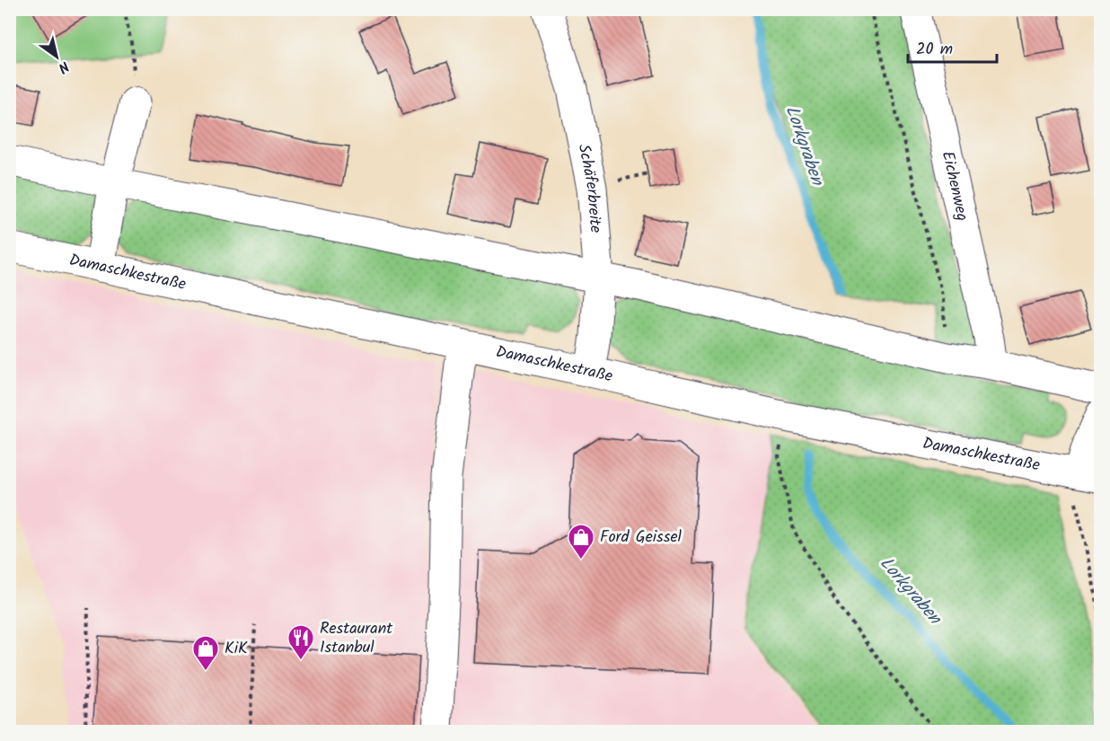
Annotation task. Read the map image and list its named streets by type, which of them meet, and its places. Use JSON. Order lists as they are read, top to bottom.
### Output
{
  "streets": {
    "street": ["Eichenweg", "Schäferbreite", "Damaschkestraße"]
  },
  "crossings": [
    ["Schäferbreite", "Damaschkestraße"]
  ],
  "water": ["Lorkgraben"],
  "places": {
    "shop": ["Ford Geissel", "KiK"],
    "restaurant": ["Restaurant Istanbul"]
  },
  "scale_bar": "20 m",
  "north": "bottom right"
}
